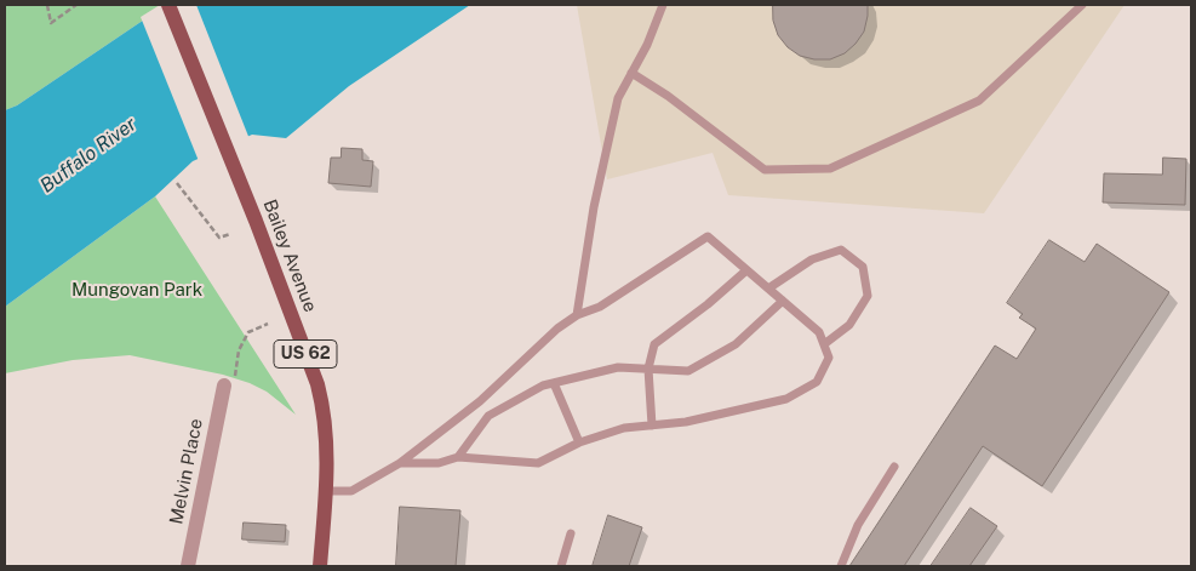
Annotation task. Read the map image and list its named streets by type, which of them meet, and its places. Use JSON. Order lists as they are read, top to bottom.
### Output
{
  "streets": {
    "main road": ["Bailey Avenue", "US 62"],
    "street": ["Melvin Place"]
  },
  "water": ["Buffalo River"],
  "parks": ["Mungovan Park"]
}
